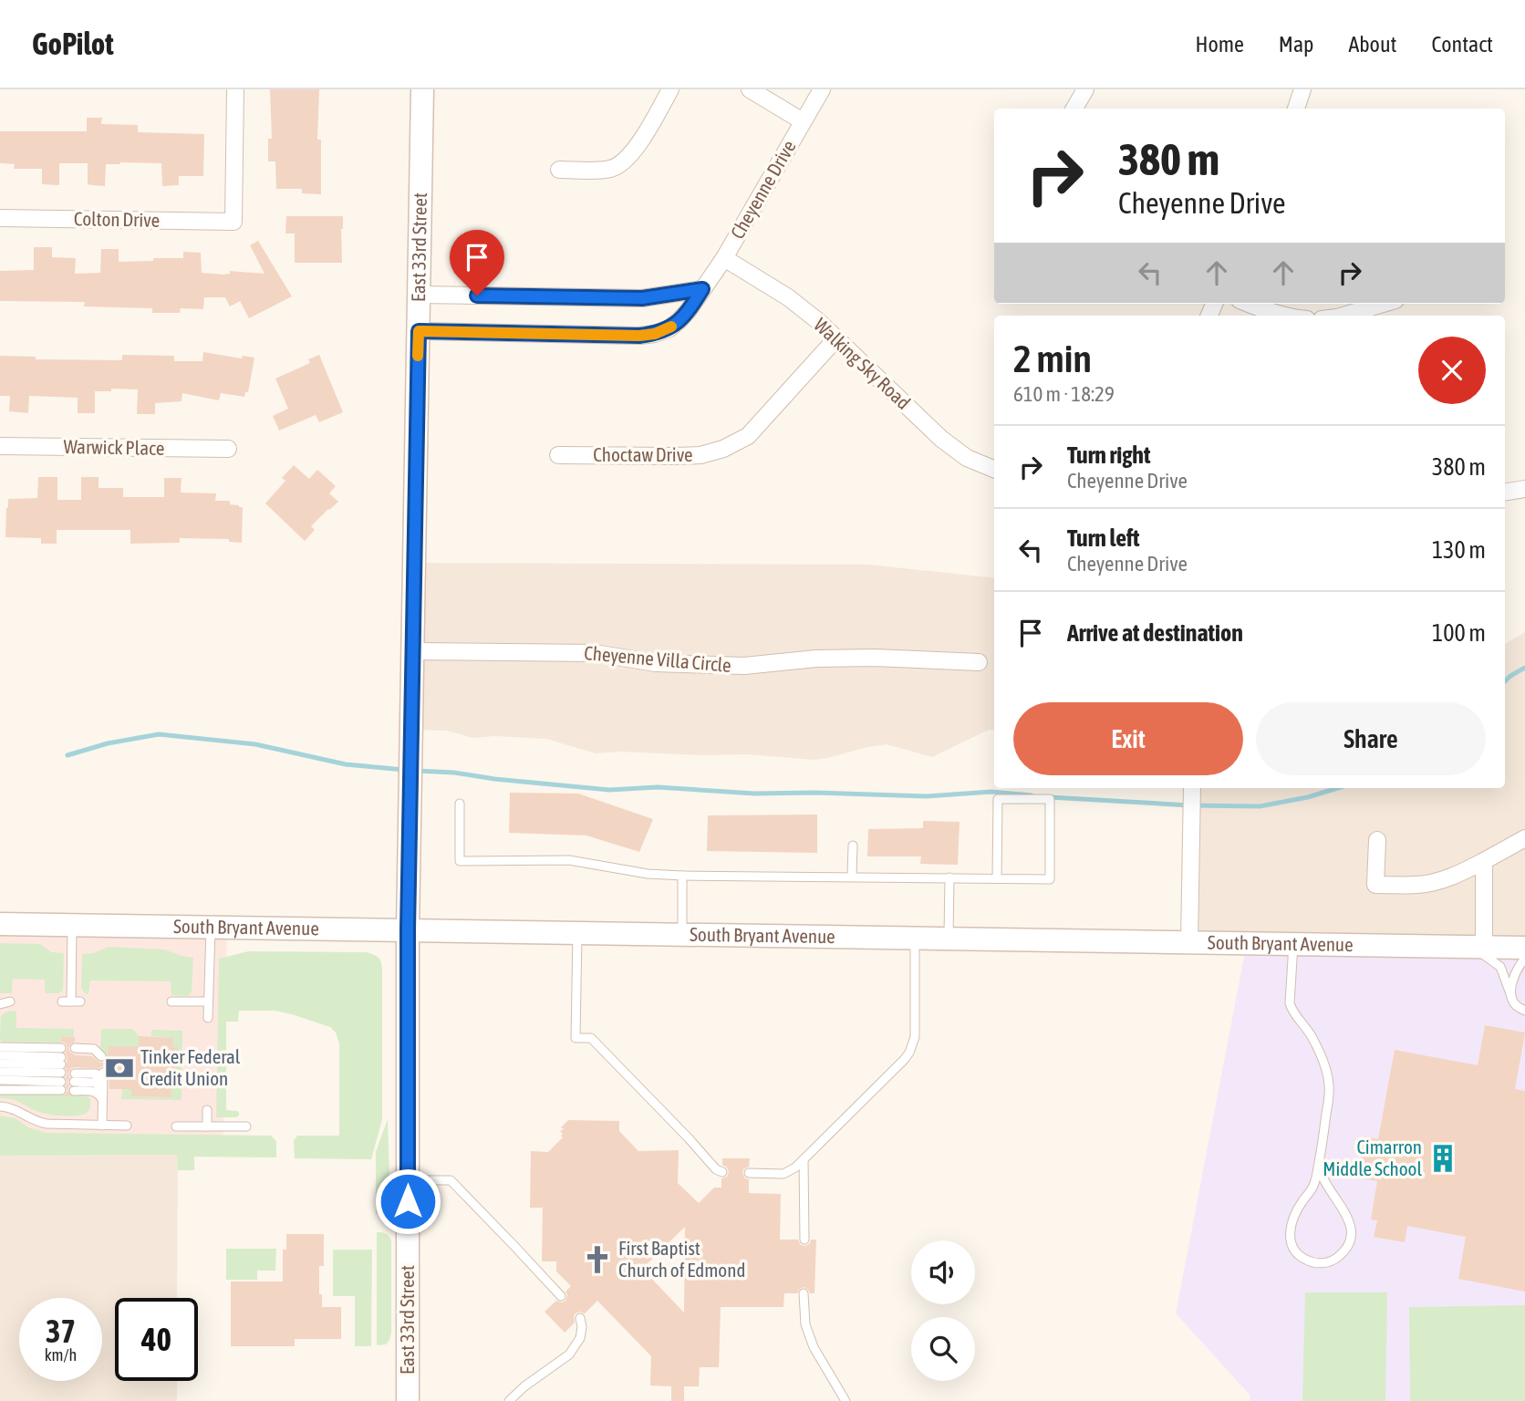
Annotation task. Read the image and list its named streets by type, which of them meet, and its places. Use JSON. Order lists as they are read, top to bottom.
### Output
{
  "streets": {
    "street": [
      "Cheyenne Drive",
      "Colton Drive",
      "East 33rd Street",
      "Walking Sky Road",
      "Warwick Place",
      "Choctaw Drive",
      "Cheyenne Villa Circle",
      "South Bryant Avenue"
    ]
  },
  "crossings": [
    ["Cheyenne Drive", "East 33rd Street"],
    ["Cheyenne Drive", "Walking Sky Road"],
    ["East 33rd Street", "Cheyenne Villa Circle"],
    ["East 33rd Street", "South Bryant Avenue"],
    ["Walking Sky Road", "Choctaw Drive"]
  ],
  "places": {
    "bank": ["Tinker Federal Credit Union"],
    "building": ["Cimarron Middle School"],
    "church": ["First Baptist Church of Edmond"]
  },
  "page": {
    "header": "GoPilot",
    "nav": [
      "Home",
      "Map",
      "About",
      "Contact"
    ],
    "turn": ["380 m", "Cheyenne Drive"],
    "heading": ["2 min", "610 m · 18:29"],
    "list": [
      {
        "name": "Turn right",
        "note": "Cheyenne Drive",
        "value": "380 m"
      },
      {
        "name": "Turn left",
        "note": "Cheyenne Drive",
        "value": "130 m"
      },
      {
        "name": "Arrive at destination",
        "value": "100 m"
      }
    ],
    "buttons": ["Exit", "Share"],
    "speed": "37 km/h",
    "limit": "40"
  }
}
